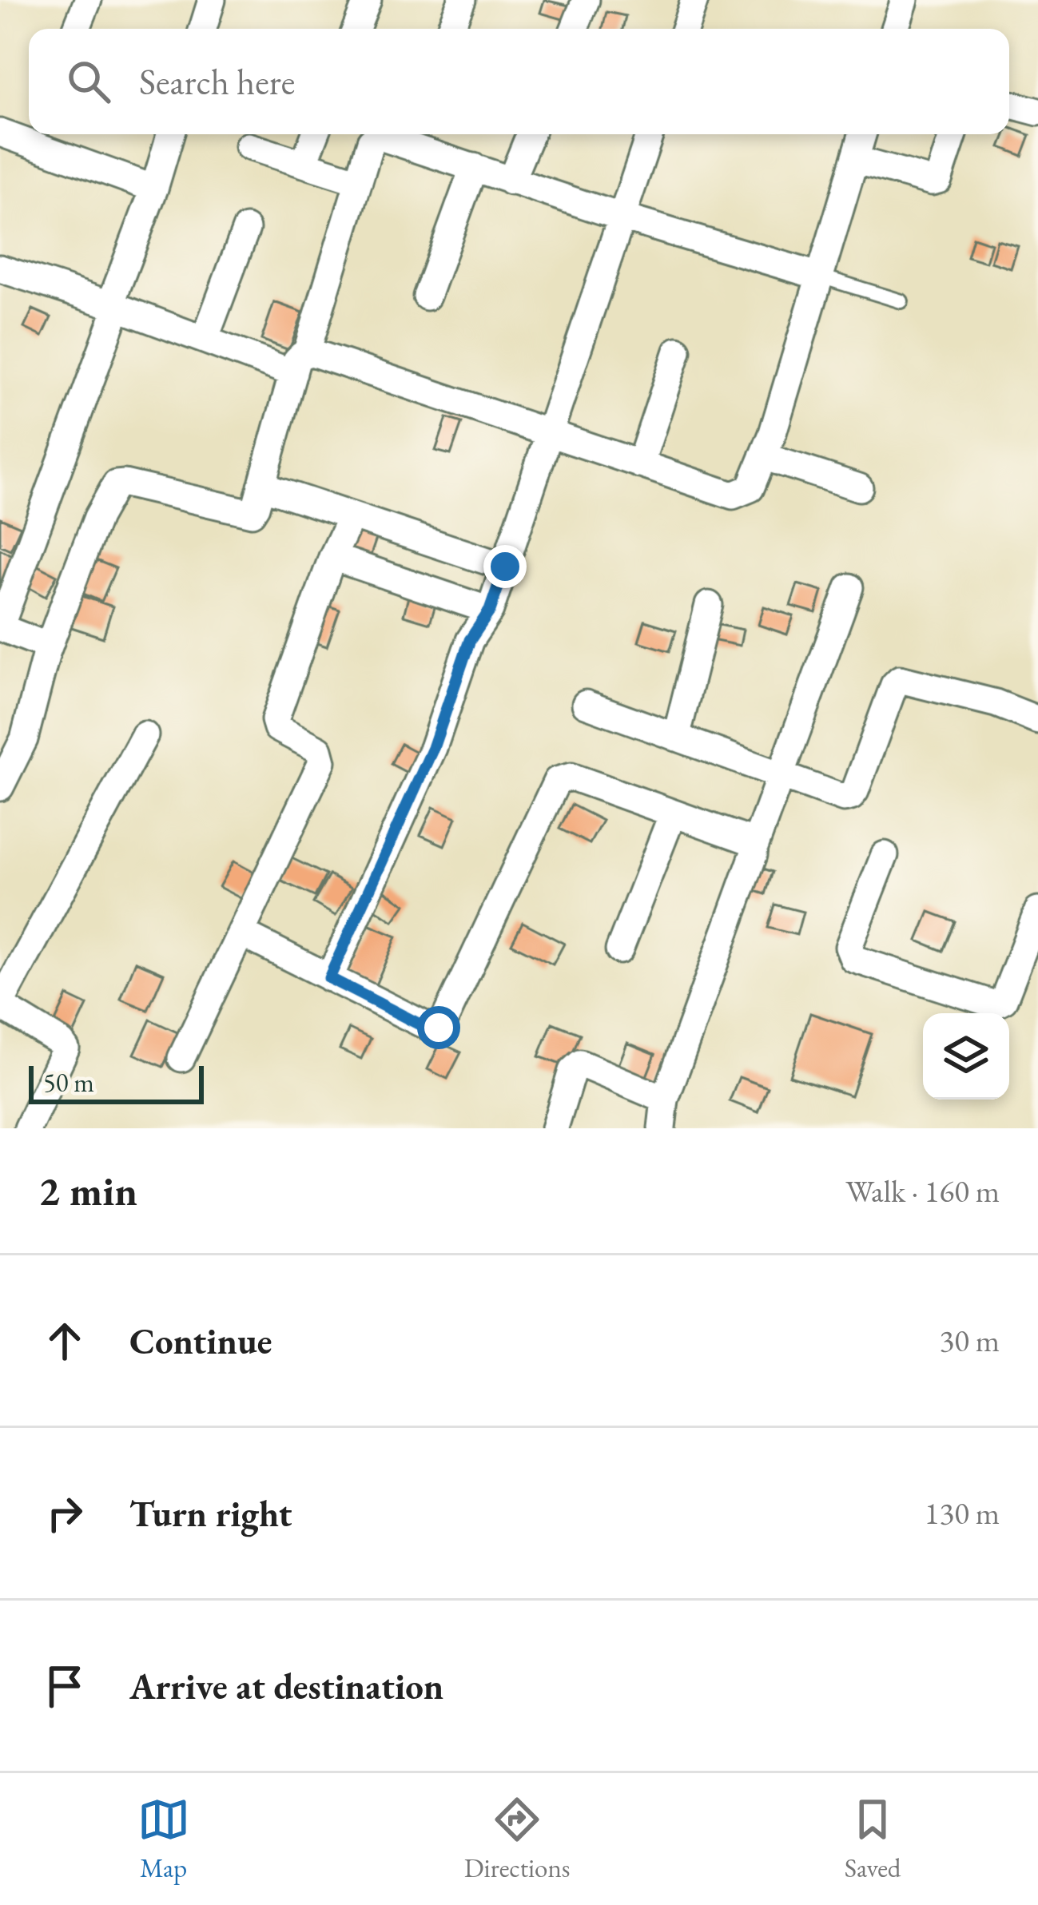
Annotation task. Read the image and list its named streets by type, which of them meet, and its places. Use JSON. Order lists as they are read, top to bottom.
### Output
{
  "scale_bar": "50 m",
  "page": {
    "search": "Search here",
    "scale": "50 m",
    "heading": ["2 min", "Walk · 160 m"],
    "list": [
      ["Continue", "30 m"],
      ["Turn right", "130 m"],
      "Arrive at destination"
    ],
    "nav": ["Map", "Directions", "Saved"]
  }
}
